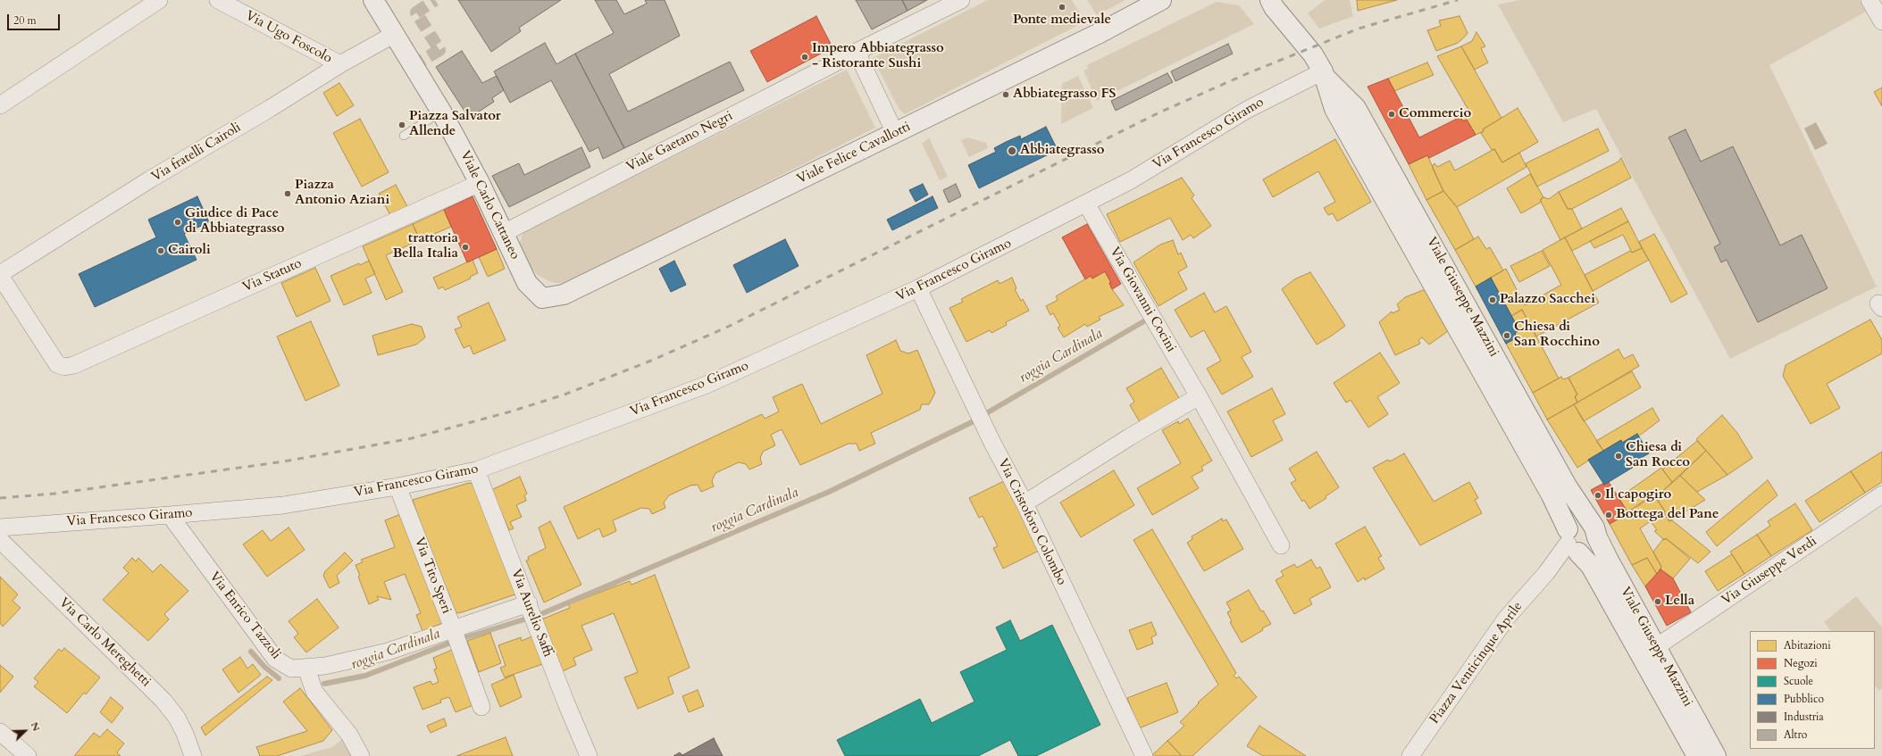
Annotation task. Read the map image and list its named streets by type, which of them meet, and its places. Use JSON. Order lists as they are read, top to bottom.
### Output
{
  "streets": {
    "street": [
      "Via Ugo Foscolo",
      "Via Francesco Giramo",
      "Viale Gaetano Negri",
      "Via fratelli Cairoli",
      "Viale Felice Cavallotti",
      "Viale Carlo Cattaneo",
      "Via Statuto",
      "Viale Giuseppe Mazzini",
      "Via Giovanni Cocini",
      "Via Cristoforo Colombo",
      "Via Giuseppe Verdi",
      "Via Tito Speri",
      "Via Aurelio Saffi",
      "Via Enrico Tazzoli",
      "Via Carlo Mereghetti",
      "Piazza Venticinque Aprile"
    ]
  },
  "crossings": [
    ["Via Ugo Foscolo", "Via fratelli Cairoli"],
    ["Via Francesco Giramo", "Viale Giuseppe Mazzini"],
    ["Via Francesco Giramo", "Via Giovanni Cocini"],
    ["Via Francesco Giramo", "Via Cristoforo Colombo"],
    ["Via Francesco Giramo", "Via Tito Speri"],
    ["Via Francesco Giramo", "Via Aurelio Saffi"],
    ["Via Francesco Giramo", "Via Enrico Tazzoli"],
    ["Viale Gaetano Negri", "Viale Carlo Cattaneo"],
    ["Via fratelli Cairoli", "Viale Carlo Cattaneo"],
    ["Via fratelli Cairoli", "Via Statuto"],
    ["Viale Felice Cavallotti", "Viale Carlo Cattaneo"],
    ["Viale Carlo Cattaneo", "Via Statuto"],
    ["Viale Giuseppe Mazzini", "Via Giuseppe Verdi"],
    ["Viale Giuseppe Mazzini", "Piazza Venticinque Aprile"],
    ["Via Tito Speri", "Via Enrico Tazzoli"],
    ["Via Aurelio Saffi", "Via Enrico Tazzoli"]
  ],
  "water": ["roggia Cardinala"],
  "places": [
    "Ponte medievale",
    "Impero Abbiategrasso - Ristorante Sushi",
    "Abbiategrasso FS",
    "Commercio",
    "Piazza Salvator Allende",
    "Abbiategrasso",
    "Piazza Antonio Aziani",
    "Giudice di Pace di Abbiategrasso",
    "trattoria Bella Italia",
    "Cairoli",
    "Palazzo Sacchei",
    "Chiesa di San Rocchino",
    "Chiesa di San Rocco",
    "Il capogiro",
    "Bottega del Pane",
    "Lella"
  ],
  "legend": [
    "Abitazioni",
    "Negozi",
    "Scuole",
    "Pubblico",
    "Industria",
    "Altro"
  ],
  "scale_bar": "20 m",
  "north": "top right"
}
